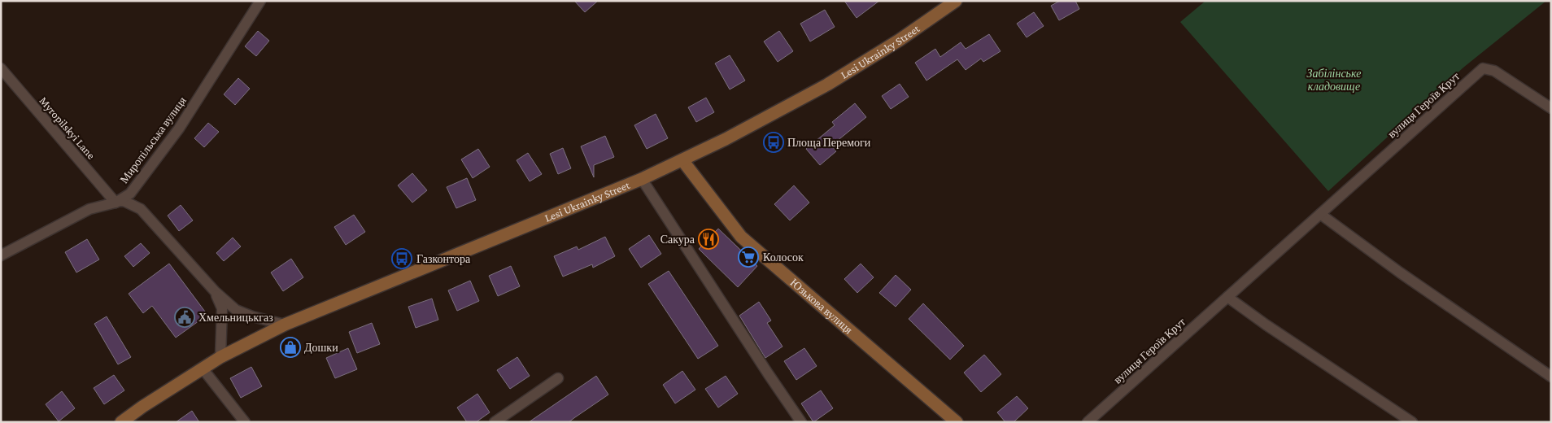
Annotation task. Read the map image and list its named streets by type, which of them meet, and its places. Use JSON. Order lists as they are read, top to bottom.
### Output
{
  "streets": {
    "main road": ["Lesi Ukrainky Street", "Юзькова вулиця"],
    "street": ["вулиця Героїв Крут", "Myropilskyi Lane", "Миропільська вулиця"]
  },
  "crossings": [
    ["Lesi Ukrainky Street", "Юзькова вулиця"],
    ["Myropilskyi Lane", "Миропільська вулиця"]
  ],
  "parks": ["Забілінське кладовище"],
  "places": {
    "bus stop": ["Площа Перемоги", "Газконтора"],
    "restaurant": ["Сакура"],
    "supermarket": ["Колосок"],
    "public building": ["Хмельницькгаз"],
    "shop": ["Дошки"]
  }
}
